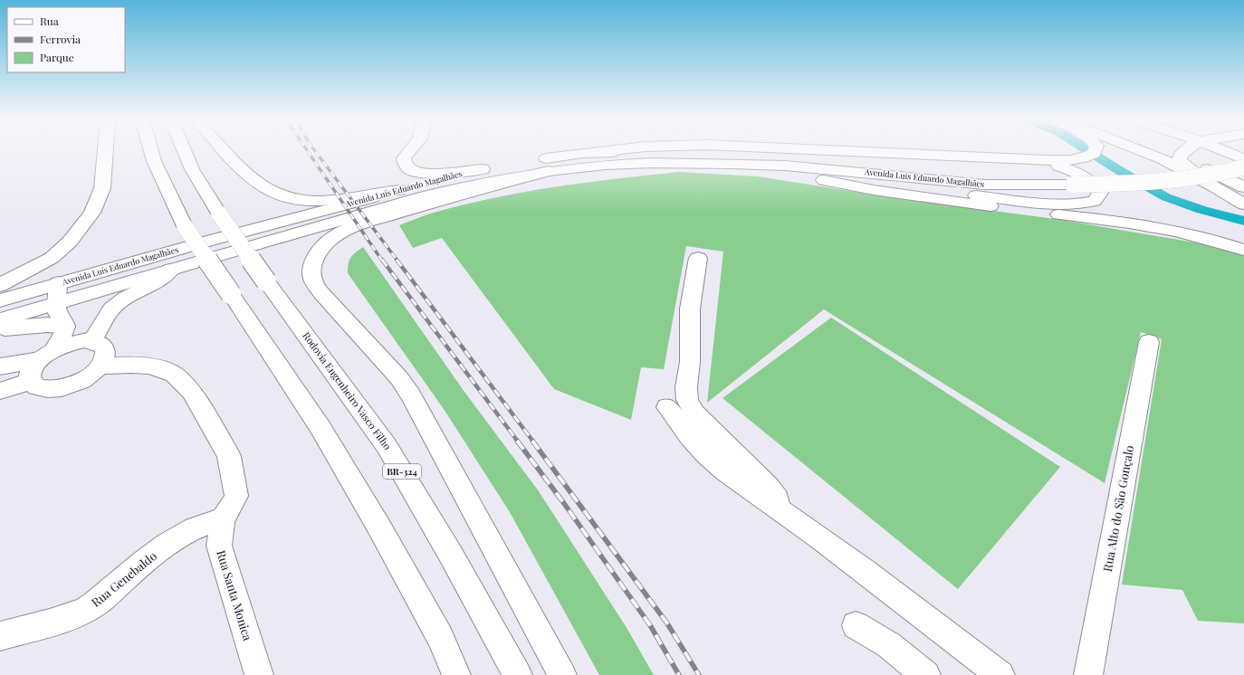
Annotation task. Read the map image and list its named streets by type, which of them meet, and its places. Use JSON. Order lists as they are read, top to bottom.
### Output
{
  "streets": {
    "main road": [
      "Avenida Luís Eduardo Magalhães",
      "Rodovia Engenheiro Vasco Filho",
      "BR-324",
      "Rua Alto do São Gonçalo",
      "Rua Genebaldo",
      "Rua Santa Monica"
    ]
  },
  "crossings": [
    ["Rua Genebaldo", "Rua Santa Monica"]
  ],
  "legend": ["Rua", "Ferrovia", "Parque"]
}
